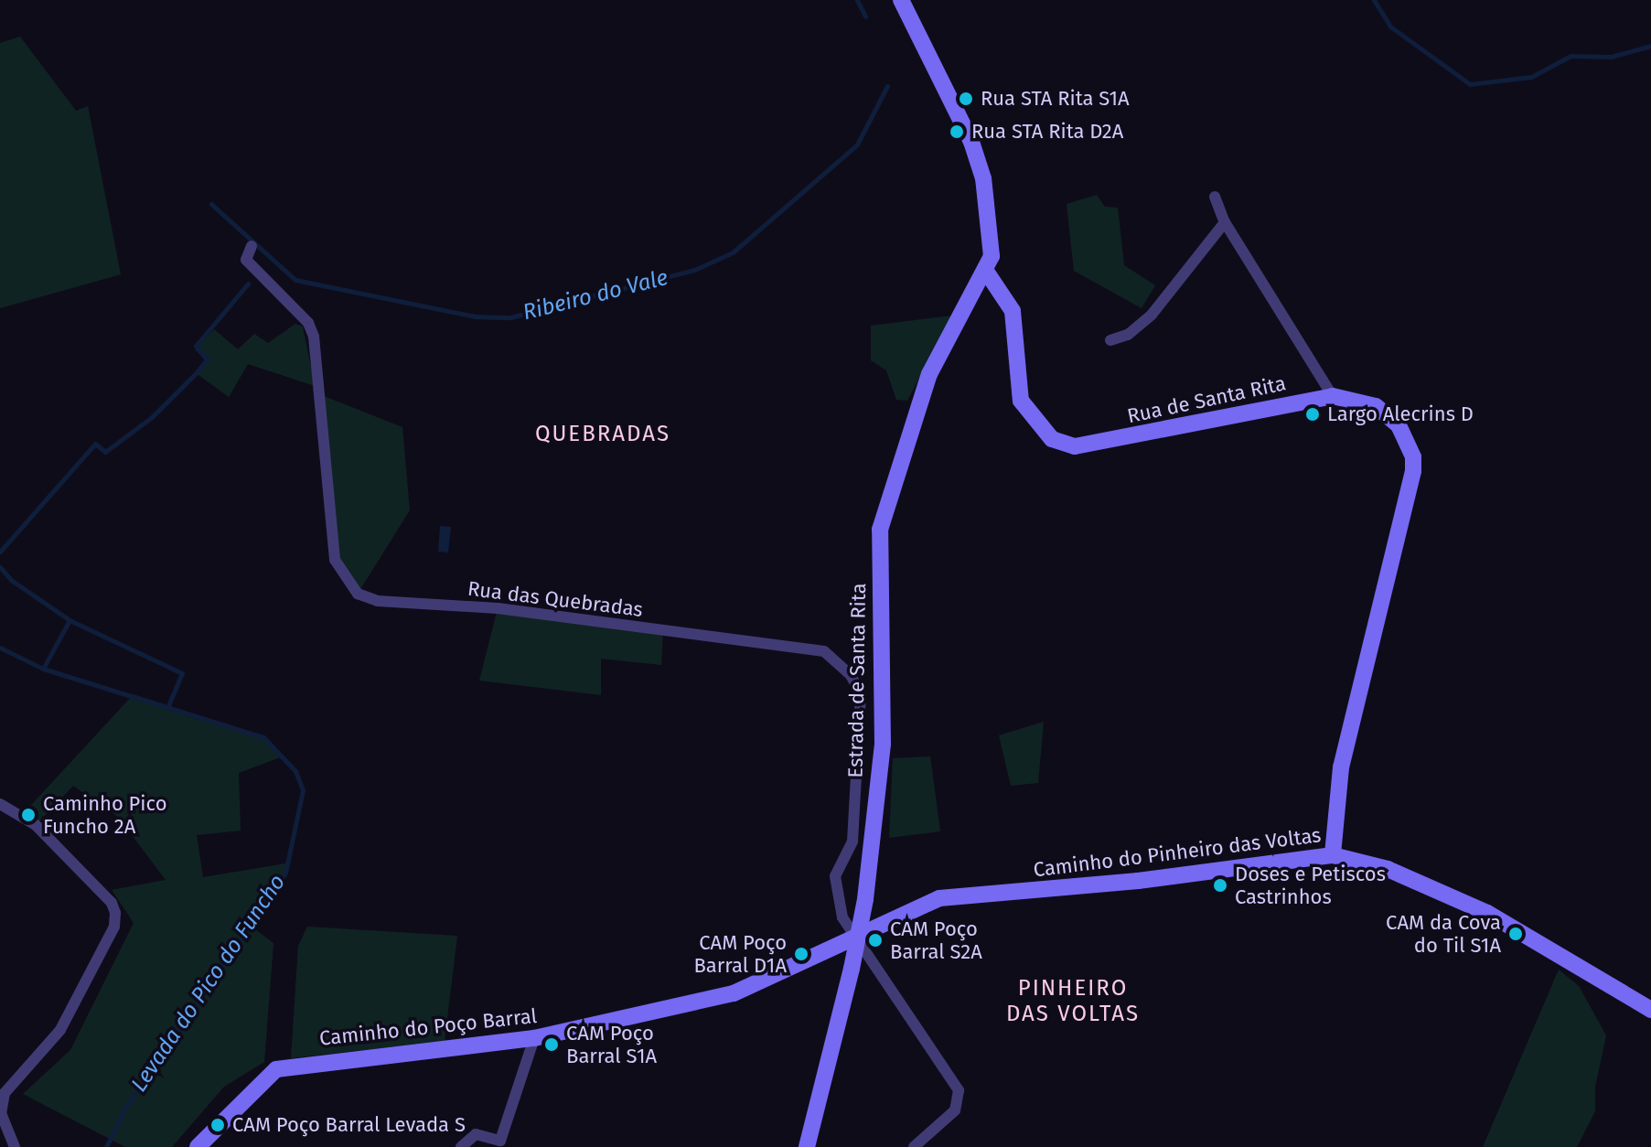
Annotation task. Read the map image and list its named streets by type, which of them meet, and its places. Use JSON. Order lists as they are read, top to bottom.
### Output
{
  "streets": {
    "street": [
      "Rua de Santa Rita",
      "Rua das Quebradas",
      "Estrada de Santa Rita",
      "Caminho do Pinheiro das Voltas",
      "Caminho do Poço Barral"
    ]
  },
  "crossings": [
    ["Rua de Santa Rita", "Estrada de Santa Rita"],
    ["Rua de Santa Rita", "Caminho do Pinheiro das Voltas"],
    ["Rua das Quebradas", "Caminho do Pinheiro das Voltas"],
    ["Rua das Quebradas", "Caminho do Poço Barral"],
    ["Caminho do Pinheiro das Voltas", "Caminho do Poço Barral"]
  ],
  "districts": ["QUEBRADAS", "PINHEIRO DAS VOLTAS"],
  "water": ["Ribeiro do Vale", "Levada do Pico do Funcho"],
  "places": [
    "Rua STA Rita S1A",
    "Rua STA Rita D2A",
    "Largo Alecrins D",
    "Caminho Pico Funcho 2A",
    "Doses e Petiscos Castrinhos",
    "CAM da Cova do Til S1A",
    "CAM Poço Barral S2A",
    "CAM Poço Barral D1A",
    "CAM Poço Barral S1A",
    "CAM Poço Barral Levada S"
  ]
}
